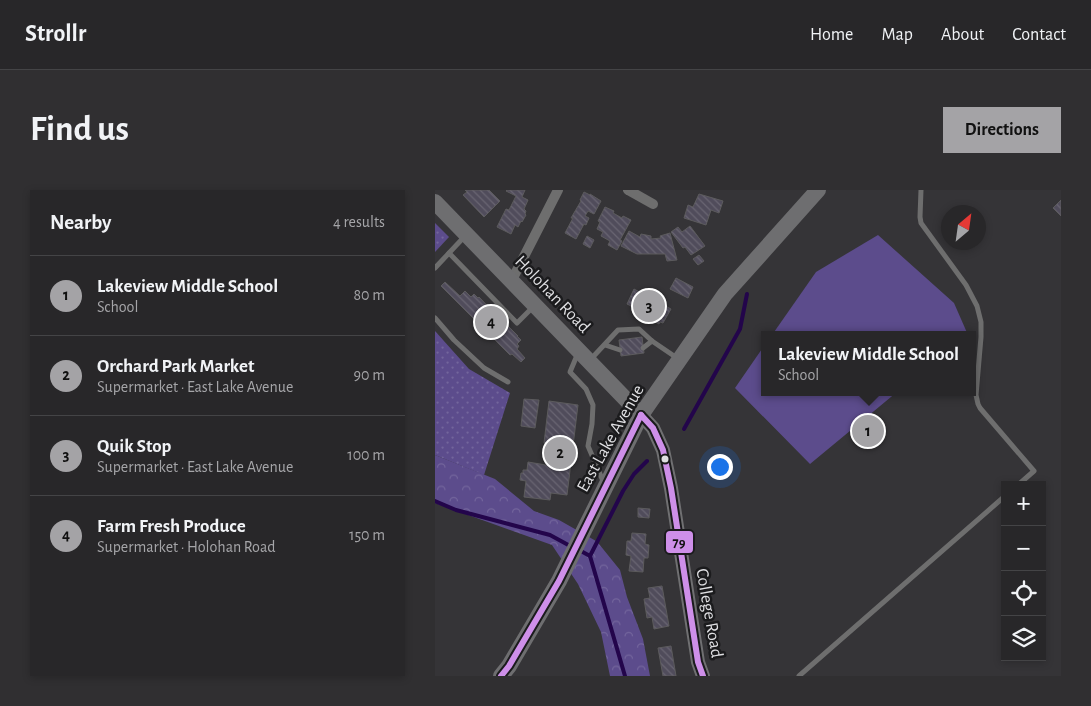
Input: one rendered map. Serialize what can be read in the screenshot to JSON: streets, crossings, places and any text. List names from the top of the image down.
{
  "streets": {
    "main road": ["Holohan Road", "East Lake Avenue"],
    "street": ["College Road"]
  },
  "crossings": [
    ["Holohan Road", "East Lake Avenue"],
    ["Holohan Road", "College Road"],
    ["East Lake Avenue", "College Road"]
  ],
  "lines": ["transit line 79"],
  "north": "top right",
  "page": {
    "header": "Strollr",
    "nav": [
      "Home",
      "Map",
      "About",
      "Contact"
    ],
    "buttons": "Directions",
    "title": "Find us",
    "heading": ["Nearby", "4 results"],
    "list": [
      {
        "mark": "1",
        "name": "Lakeview Middle School",
        "note": "School",
        "value": "80 m"
      },
      {
        "mark": "2",
        "name": "Orchard Park Market",
        "note": "Supermarket · East Lake Avenue",
        "value": "90 m"
      },
      {
        "mark": "3",
        "name": "Quik Stop",
        "note": "Supermarket · East Lake Avenue",
        "value": "100 m"
      },
      {
        "mark": "4",
        "name": "Farm Fresh Produce",
        "note": "Supermarket · Holohan Road",
        "value": "150 m"
      }
    ],
    "pins": [
      "3",
      "4",
      "1",
      "2"
    ],
    "popup": ["Lakeview Middle School", "School"],
    "map_buttons": ["+", "−"]
  }
}
